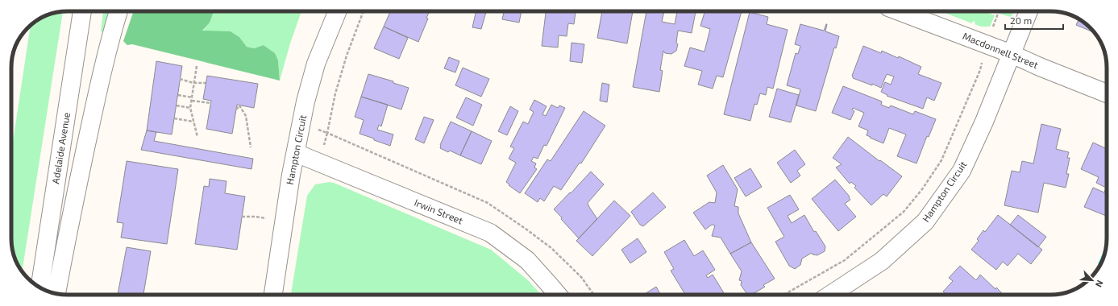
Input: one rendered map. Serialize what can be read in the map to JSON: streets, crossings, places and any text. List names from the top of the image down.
{
  "streets": {
    "main road": [
      "Macdonnell Street",
      "Adelaide Avenue",
      "Hampton Circuit",
      "Irwin Street"
    ]
  },
  "crossings": [
    ["Macdonnell Street", "Hampton Circuit"],
    ["Hampton Circuit", "Irwin Street"]
  ],
  "scale_bar": "20 m",
  "north": "bottom right"
}
